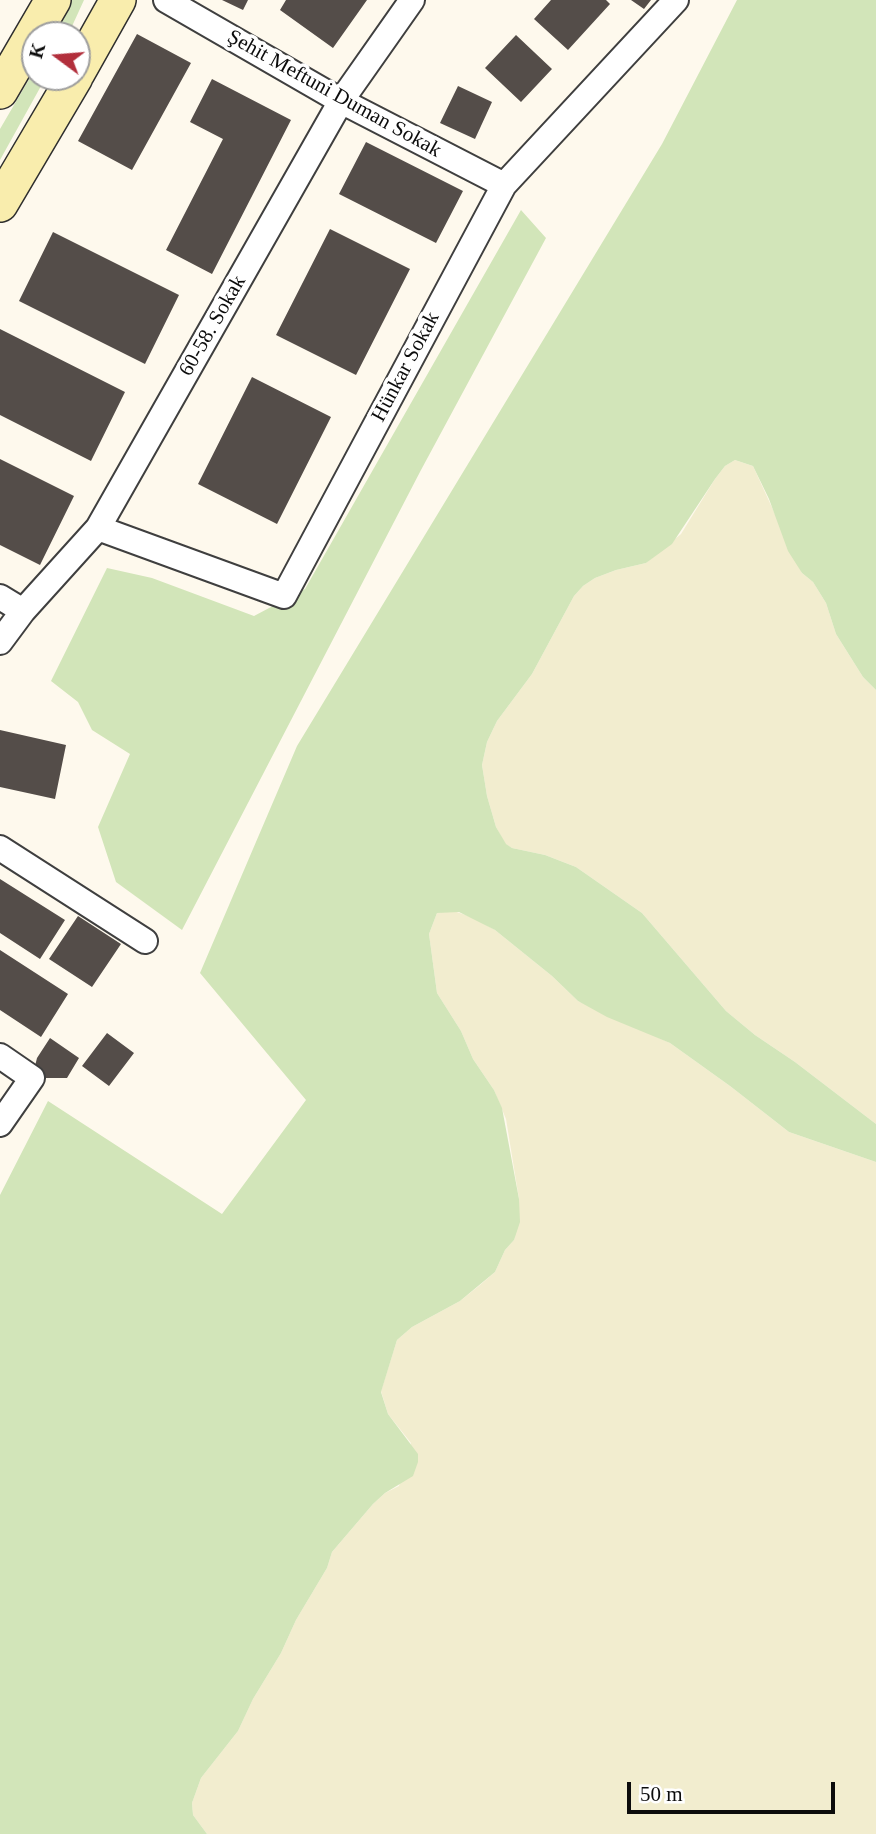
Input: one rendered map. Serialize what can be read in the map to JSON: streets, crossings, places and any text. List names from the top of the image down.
{
  "streets": {
    "street": ["Şehit Meftuni Duman Sokak", "60-58. Sokak", "Hünkar Sokak"]
  },
  "crossings": [
    ["Şehit Meftuni Duman Sokak", "60-58. Sokak"],
    ["Şehit Meftuni Duman Sokak", "Hünkar Sokak"],
    ["60-58. Sokak", "Hünkar Sokak"]
  ],
  "scale_bar": "50 m",
  "north": "left"
}
